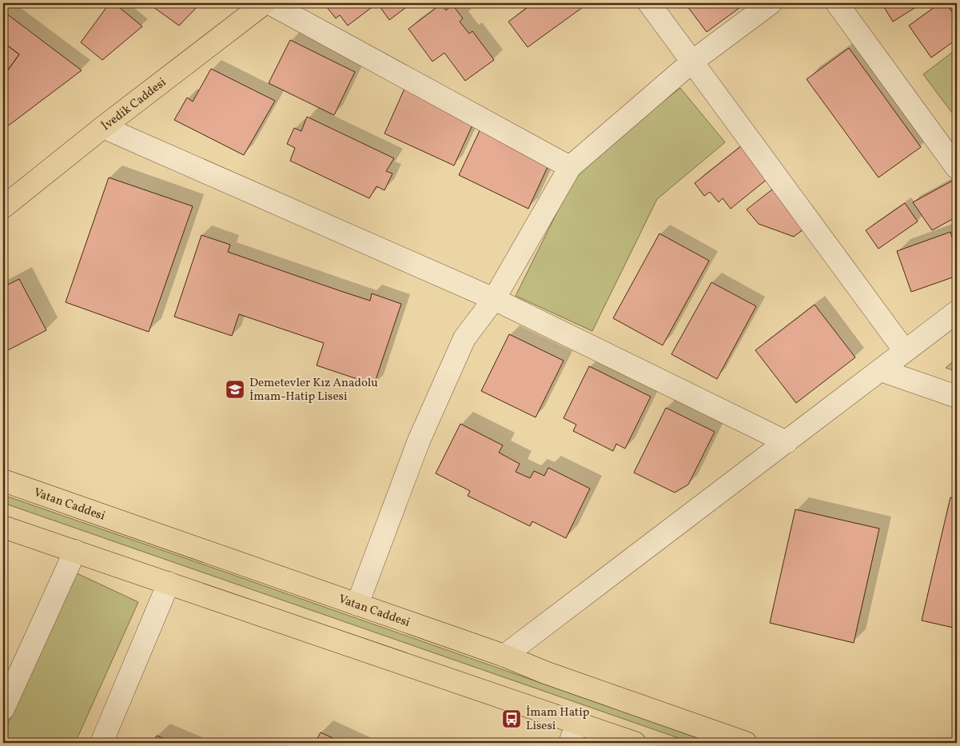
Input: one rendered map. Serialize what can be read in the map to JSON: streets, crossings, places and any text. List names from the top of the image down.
{
  "streets": {
    "main road": ["İvedik Caddesi", "Vatan Caddesi"]
  },
  "places": {
    "school or university": ["Demetevler Kız Anadolu İmam-Hatip Lisesi"],
    "bus stop": ["İmam Hatip Lisesi"]
  }
}
